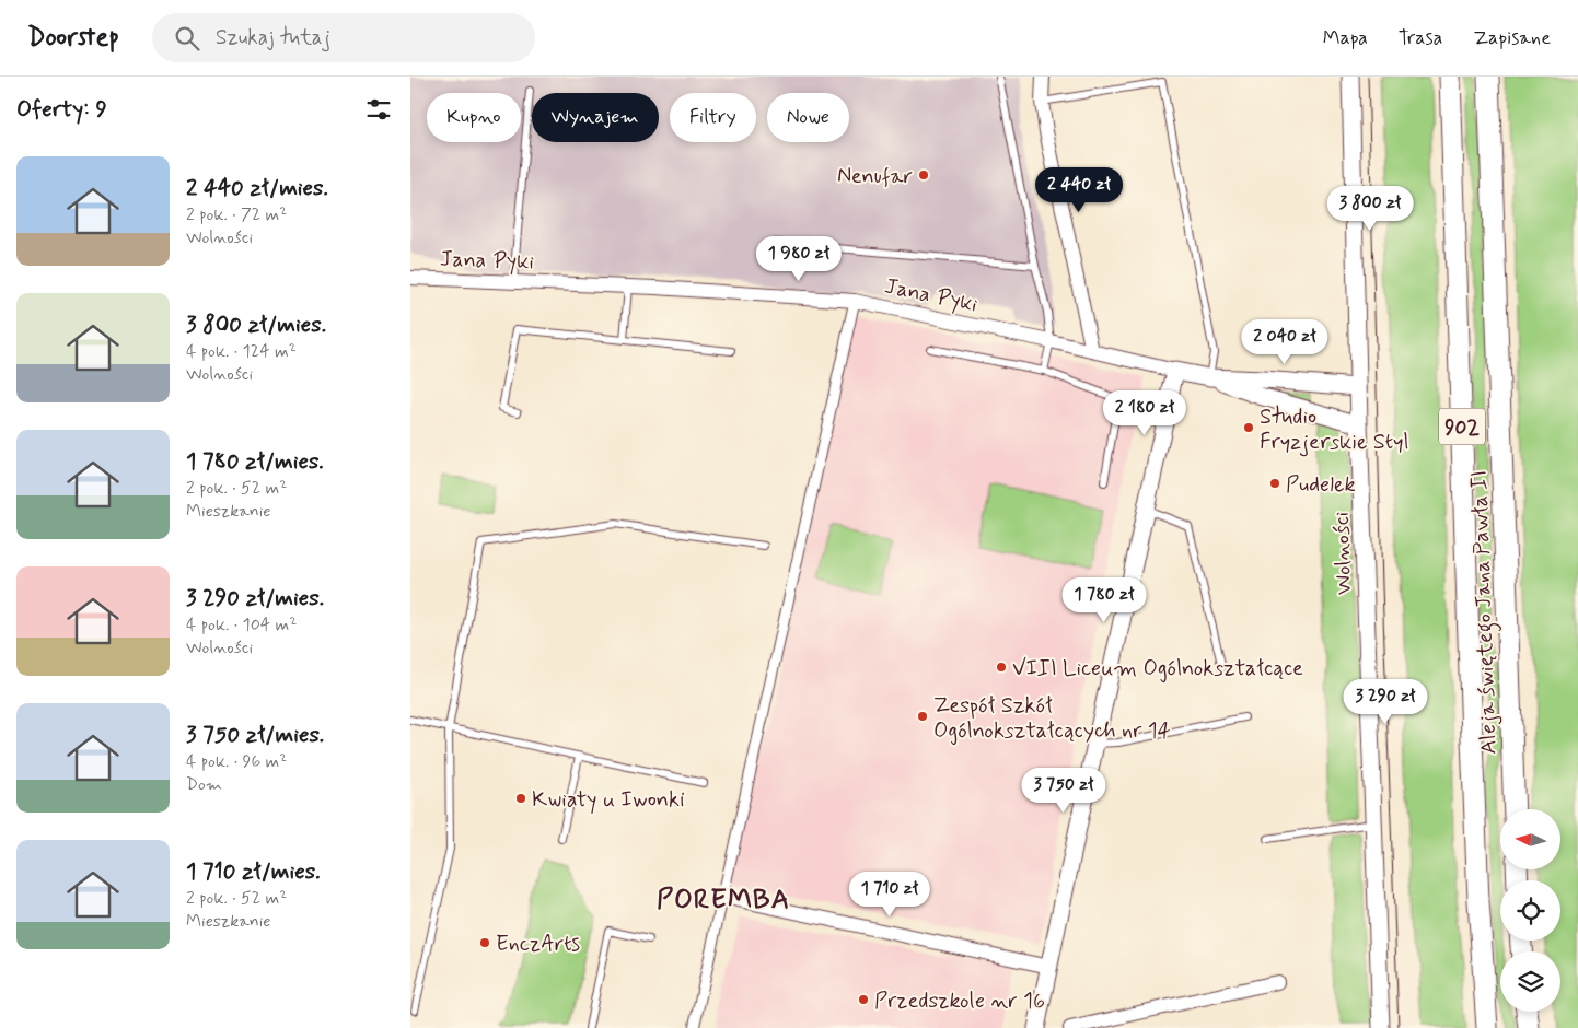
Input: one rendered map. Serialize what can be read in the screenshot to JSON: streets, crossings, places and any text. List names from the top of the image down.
{
  "streets": {
    "main road": ["902", "Aleja świętego Jana Pawła II"],
    "street": ["Jana Pyki", "Wolności"]
  },
  "crossings": [
    ["Jana Pyki", "Wolności"]
  ],
  "districts": ["POREMBA"],
  "places": [
    "Nenufar",
    "Studio Fryzjerskie Styl",
    "Pudelek",
    "VIII Liceum Ogólnokształcące",
    "Zespół Szkół Ogólnokształcących nr 14",
    "Kwiaty u Iwonki",
    "EnczArts",
    "Przedszkole nr 16"
  ],
  "north": "left",
  "page": {
    "header": "Doorstep",
    "search": "Szukaj tutaj",
    "nav": ["Mapa", "Trasa", "Zapisane"],
    "heading": "Oferty: 9",
    "chip": [
      "Kupno",
      "Wynajem",
      "Filtry",
      "Nowe"
    ],
    "list": [
      {
        "name": "2 440 zł/mies.",
        "note": "2 pok. · 72 m² · Wolności"
      },
      {
        "name": "3 800 zł/mies.",
        "note": "4 pok. · 124 m² · Wolności"
      },
      {
        "name": "1 780 zł/mies.",
        "note": "2 pok. · 52 m² · Mieszkanie"
      },
      {
        "name": "3 290 zł/mies.",
        "note": "4 pok. · 104 m² · Wolności"
      },
      {
        "name": "3 750 zł/mies.",
        "note": "4 pok. · 96 m² · Dom"
      },
      {
        "name": "1 710 zł/mies.",
        "note": "2 pok. · 52 m² · Mieszkanie"
      }
    ],
    "price": [
      "2 440 zł",
      "3 800 zł",
      "1 980 zł",
      "2 040 zł",
      "2 180 zł",
      "1 780 zł",
      "3 290 zł",
      "3 750 zł",
      "1 710 zł"
    ]
  }
}
